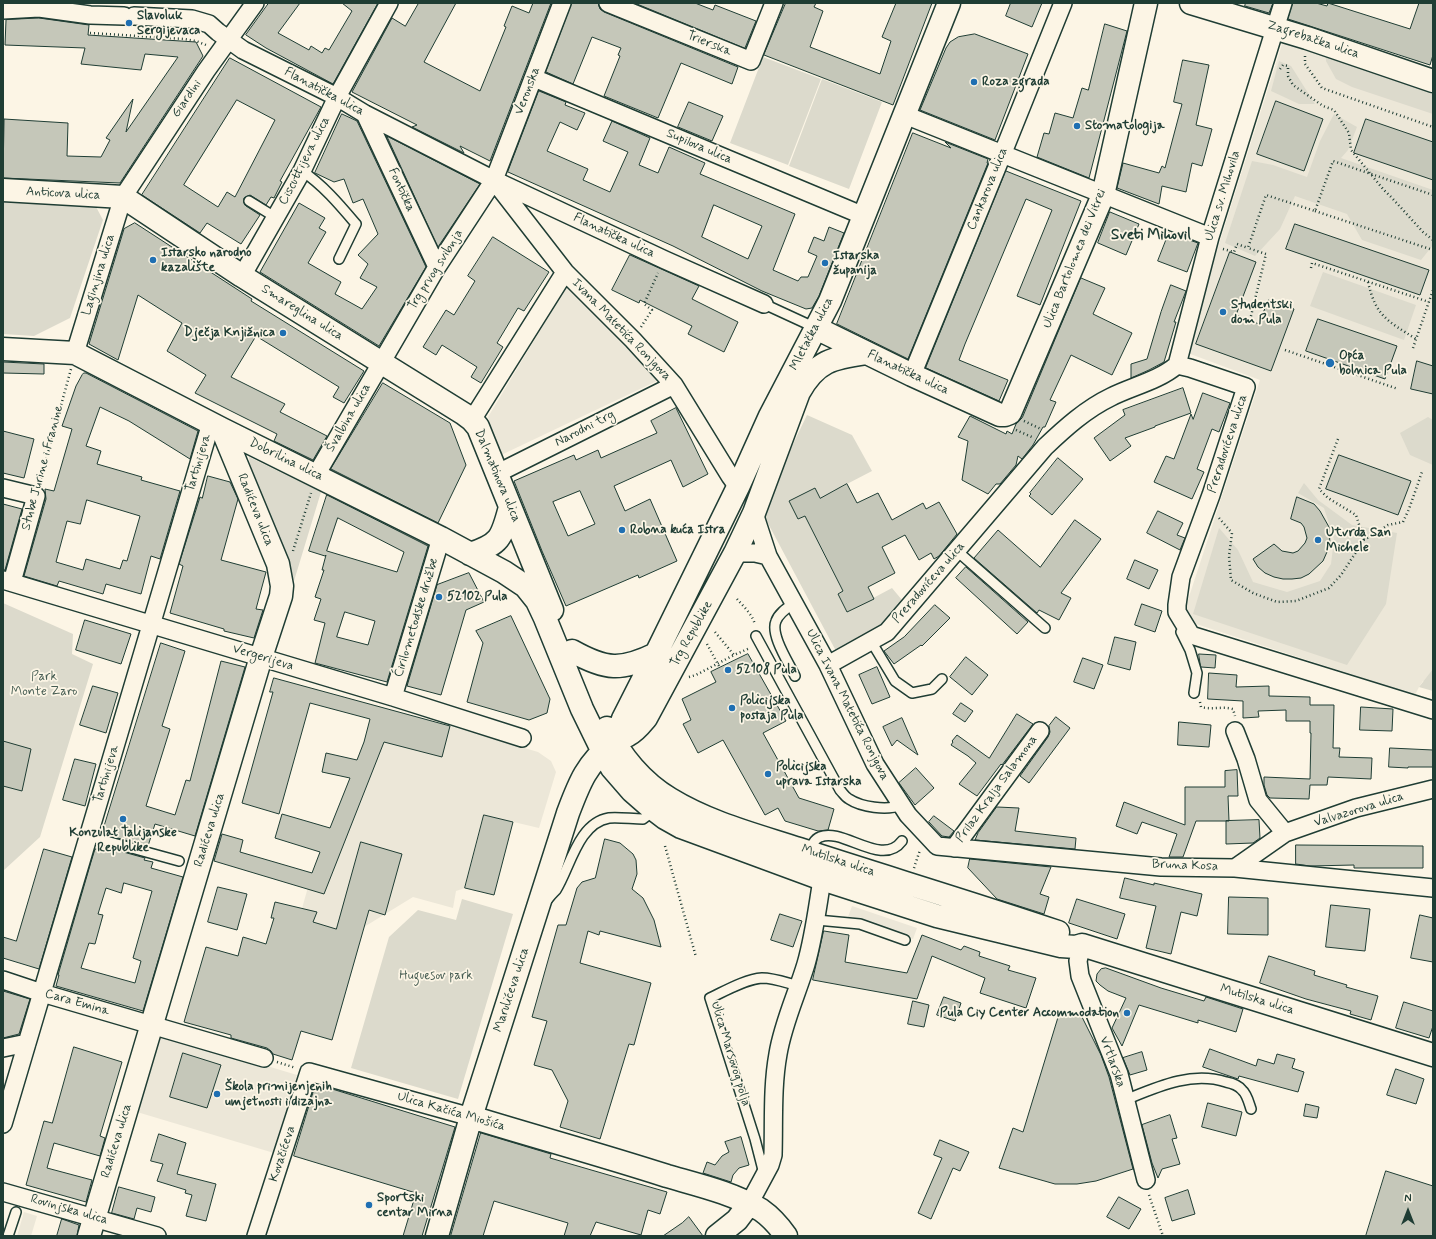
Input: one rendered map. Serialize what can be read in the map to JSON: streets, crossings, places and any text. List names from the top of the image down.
{
  "streets": {
    "main road": [
      "Zagrebačka ulica",
      "Flanatička ulica",
      "Anticova ulica",
      "Ulica Bartolomea dei Vitrei",
      "Smareglina ulica",
      "Mletačka ulica",
      "Dobrilina ulica",
      "Dalmatinova ulica",
      "Radićeva ulica",
      "Trg Republike",
      "Mutilska ulica",
      "Marulićeva ulica",
      "Ulica Kačića Miošića"
    ],
    "street": [
      "Trierska",
      "Veronska",
      "Giardini",
      "Supilova ulica",
      "Ciscuttijeva ulica",
      "Cankarova ulica",
      "Fontička",
      "Ulica sv. Mihovila",
      "Trg prvog svibnja",
      "Laginjina ulica",
      "Ivana Matetića Ronjgova",
      "Švalbina ulica",
      "Narodni trg",
      "Preradovićeva ulica",
      "Tartinijeva",
      "Stube Jurine i Franine",
      "Ćirilometodske družbe",
      "Vergerijeva",
      "Ulica Ivana Matetića Ronjgova",
      "Prilaz Kralja Salamona",
      "Valvazorova ulica",
      "Bruna Kosa",
      "Cara Emina",
      "Vrtlarska",
      "Kovačićeva",
      "Rovinjska ulica"
    ],
    "lane": ["Ulica Marsovog polja"]
  },
  "crossings": [
    ["Zagrebačka ulica", "Ulica sv. Mihovila"],
    ["Veronska", "Flanatička ulica"],
    ["Veronska", "Supilova ulica"],
    ["Veronska", "Trg prvog svibnja"],
    ["Veronska", "Ivana Matetića Ronjgova"],
    ["Flanatička ulica", "Giardini"],
    ["Flanatička ulica", "Ciscuttijeva ulica"],
    ["Flanatička ulica", "Cankarova ulica"],
    ["Flanatička ulica", "Fontička"],
    ["Flanatička ulica", "Ulica Bartolomea dei Vitrei"],
    ["Flanatička ulica", "Trg prvog svibnja"],
    ["Flanatička ulica", "Ivana Matetića Ronjgova"],
    ["Flanatička ulica", "Mletačka ulica"],
    ["Giardini", "Anticova ulica"],
    ["Giardini", "Laginjina ulica"],
    ["Giardini", "Smareglina ulica"],
    ["Supilova ulica", "Mletačka ulica"],
    ["Ciscuttijeva ulica", "Smareglina ulica"],
    ["Fontička", "Trg prvog svibnja"],
    ["Anticova ulica", "Laginjina ulica"],
    ["Anticova ulica", "Smareglina ulica"],
    ["Ulica sv. Mihovila", "Preradovićeva ulica"],
    ["Trg prvog svibnja", "Smareglina ulica"],
    ["Trg prvog svibnja", "Ivana Matetića Ronjgova"],
    ["Trg prvog svibnja", "Švalbina ulica"],
    ["Trg prvog svibnja", "Dalmatinova ulica"],
    ["Laginjina ulica", "Smareglina ulica"],
    ["Laginjina ulica", "Dobrilina ulica"],
    ["Laginjina ulica", "Stube Jurine i Franine"],
    ["Smareglina ulica", "Švalbina ulica"],
    ["Smareglina ulica", "Dalmatinova ulica"],
    ["Ivana Matetića Ronjgova", "Mletačka ulica"],
    ["Ivana Matetića Ronjgova", "Narodni trg"],
    ["Mletačka ulica", "Trg Republike"],
    ["Švalbina ulica", "Dobrilina ulica"],
    ["Švalbina ulica", "Dalmatinova ulica"],
    ["Narodni trg", "Dalmatinova ulica"],
    ["Preradovićeva ulica", "Ulica Ivana Matetića Ronjgova"],
    ["Dobrilina ulica", "Tartinijeva"],
    ["Dobrilina ulica", "Stube Jurine i Franine"],
    ["Dobrilina ulica", "Dalmatinova ulica"],
    ["Dobrilina ulica", "Radićeva ulica"],
    ["Dobrilina ulica", "Ćirilometodske družbe"],
    ["Tartinijeva", "Radićeva ulica"],
    ["Tartinijeva", "Vergerijeva"],
    ["Tartinijeva", "Cara Emina"],
    ["Stube Jurine i Franine", "Vergerijeva"],
    ["Radićeva ulica", "Vergerijeva"],
    ["Radićeva ulica", "Cara Emina"],
    ["Radićeva ulica", "Rovinjska ulica"],
    ["Ćirilometodske družbe", "Vergerijeva"],
    ["Trg Republike", "Mutilska ulica"],
    ["Trg Republike", "Marulićeva ulica"],
    ["Ulica Ivana Matetića Ronjgova", "Bruna Kosa"],
    ["Prilaz Kralja Salamona", "Bruna Kosa"],
    ["Valvazorova ulica", "Bruna Kosa"],
    ["Mutilska ulica", "Marulićeva ulica"],
    ["Mutilska ulica", "Vrtlarska"],
    ["Marulićeva ulica", "Ulica Kačića Miošića"],
    ["Ulica Kačića Miošića", "Kovačićeva"]
  ],
  "districts": ["Sveti Mihovil"],
  "parks": ["Park Monte Zaro", "Huguesov park"],
  "places": [
    "Slavoluk Sergijevaca",
    "Roza zgrada",
    "Stomatologija",
    "Istarsko narodno kazalište",
    "Istarska županija",
    "Studentski dom Pula",
    "Dječja Knjižnica",
    "Opća bolnica Pula",
    "Robna kuća Istra",
    "Utvrda San Michele",
    "52102 Pula",
    "52108 Pula",
    "Policijska postaja Pula",
    "Policijska uprava Istarska",
    "Konzulat Talijanske Republike",
    "Pula Ciy Center Accommodation",
    "Škola primijenjenih umjetnosti i dizajna",
    "Sportski centar Mirna"
  ],
  "north": "top"
}
